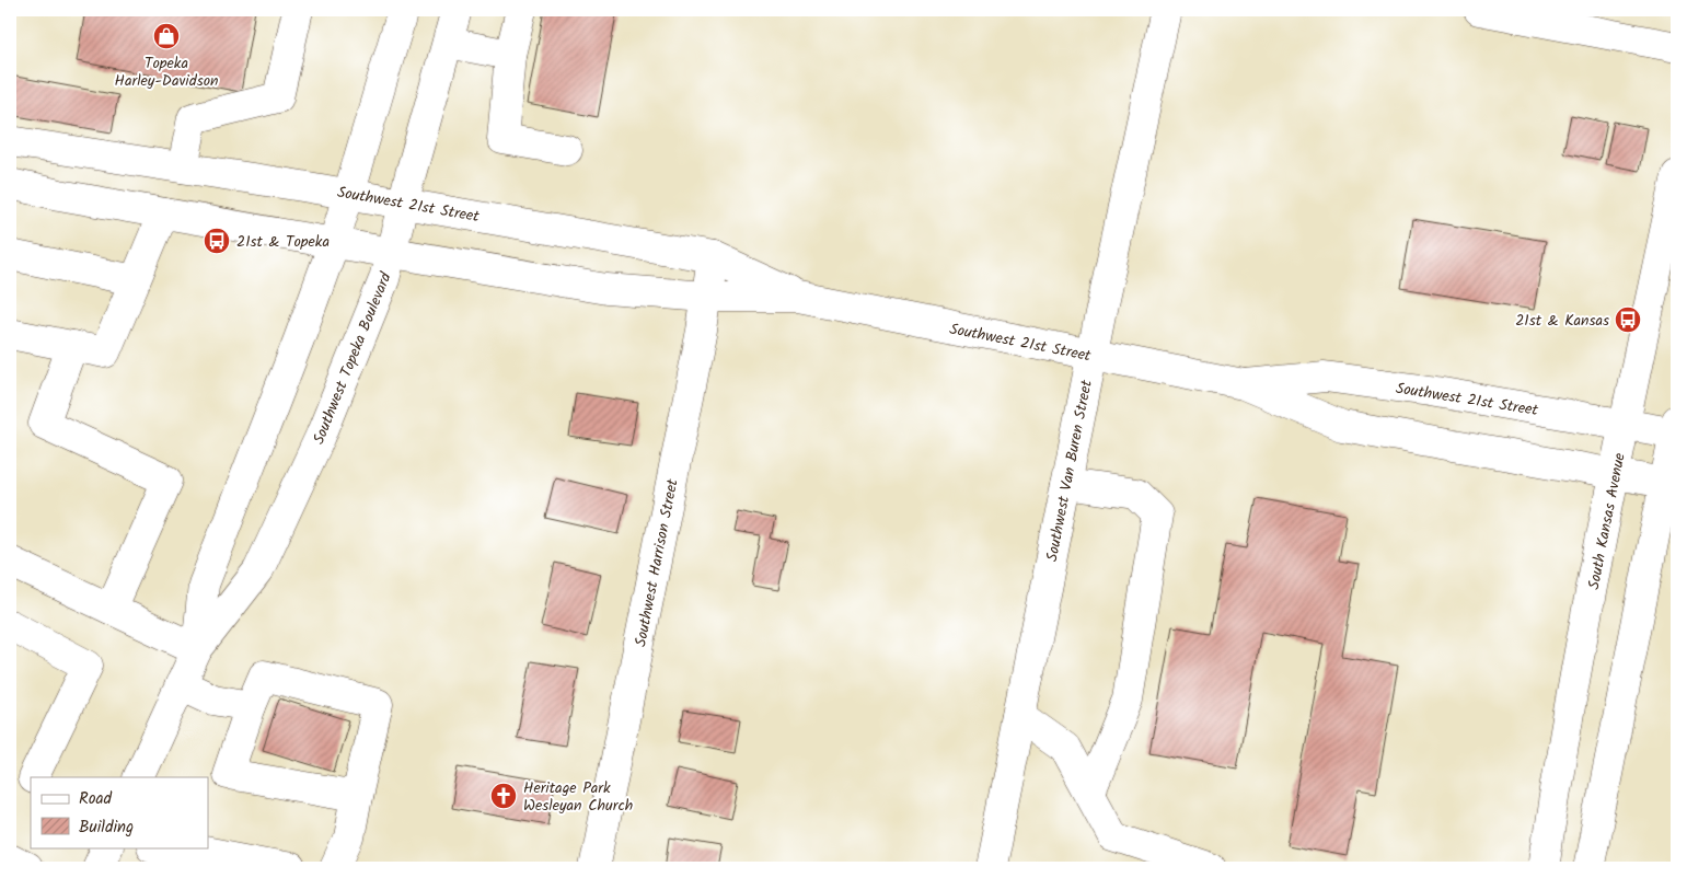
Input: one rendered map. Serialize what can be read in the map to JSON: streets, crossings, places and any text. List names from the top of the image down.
{
  "streets": {
    "main road": [
      "Southwest 21st Street",
      "Southwest Topeka Boulevard",
      "Southwest Van Buren Street",
      "South Kansas Avenue",
      "Southwest Harrison Street"
    ]
  },
  "crossings": [
    ["Southwest 21st Street", "Southwest Topeka Boulevard"],
    ["Southwest 21st Street", "Southwest Van Buren Street"],
    ["Southwest 21st Street", "South Kansas Avenue"],
    ["Southwest 21st Street", "Southwest Harrison Street"]
  ],
  "places": {
    "shop": ["Topeka Harley-Davidson"],
    "bus stop": ["21st & Topeka", "21st & Kansas"],
    "church": ["Heritage Park Wesleyan Church"]
  },
  "legend": ["Road", "Building"]
}
